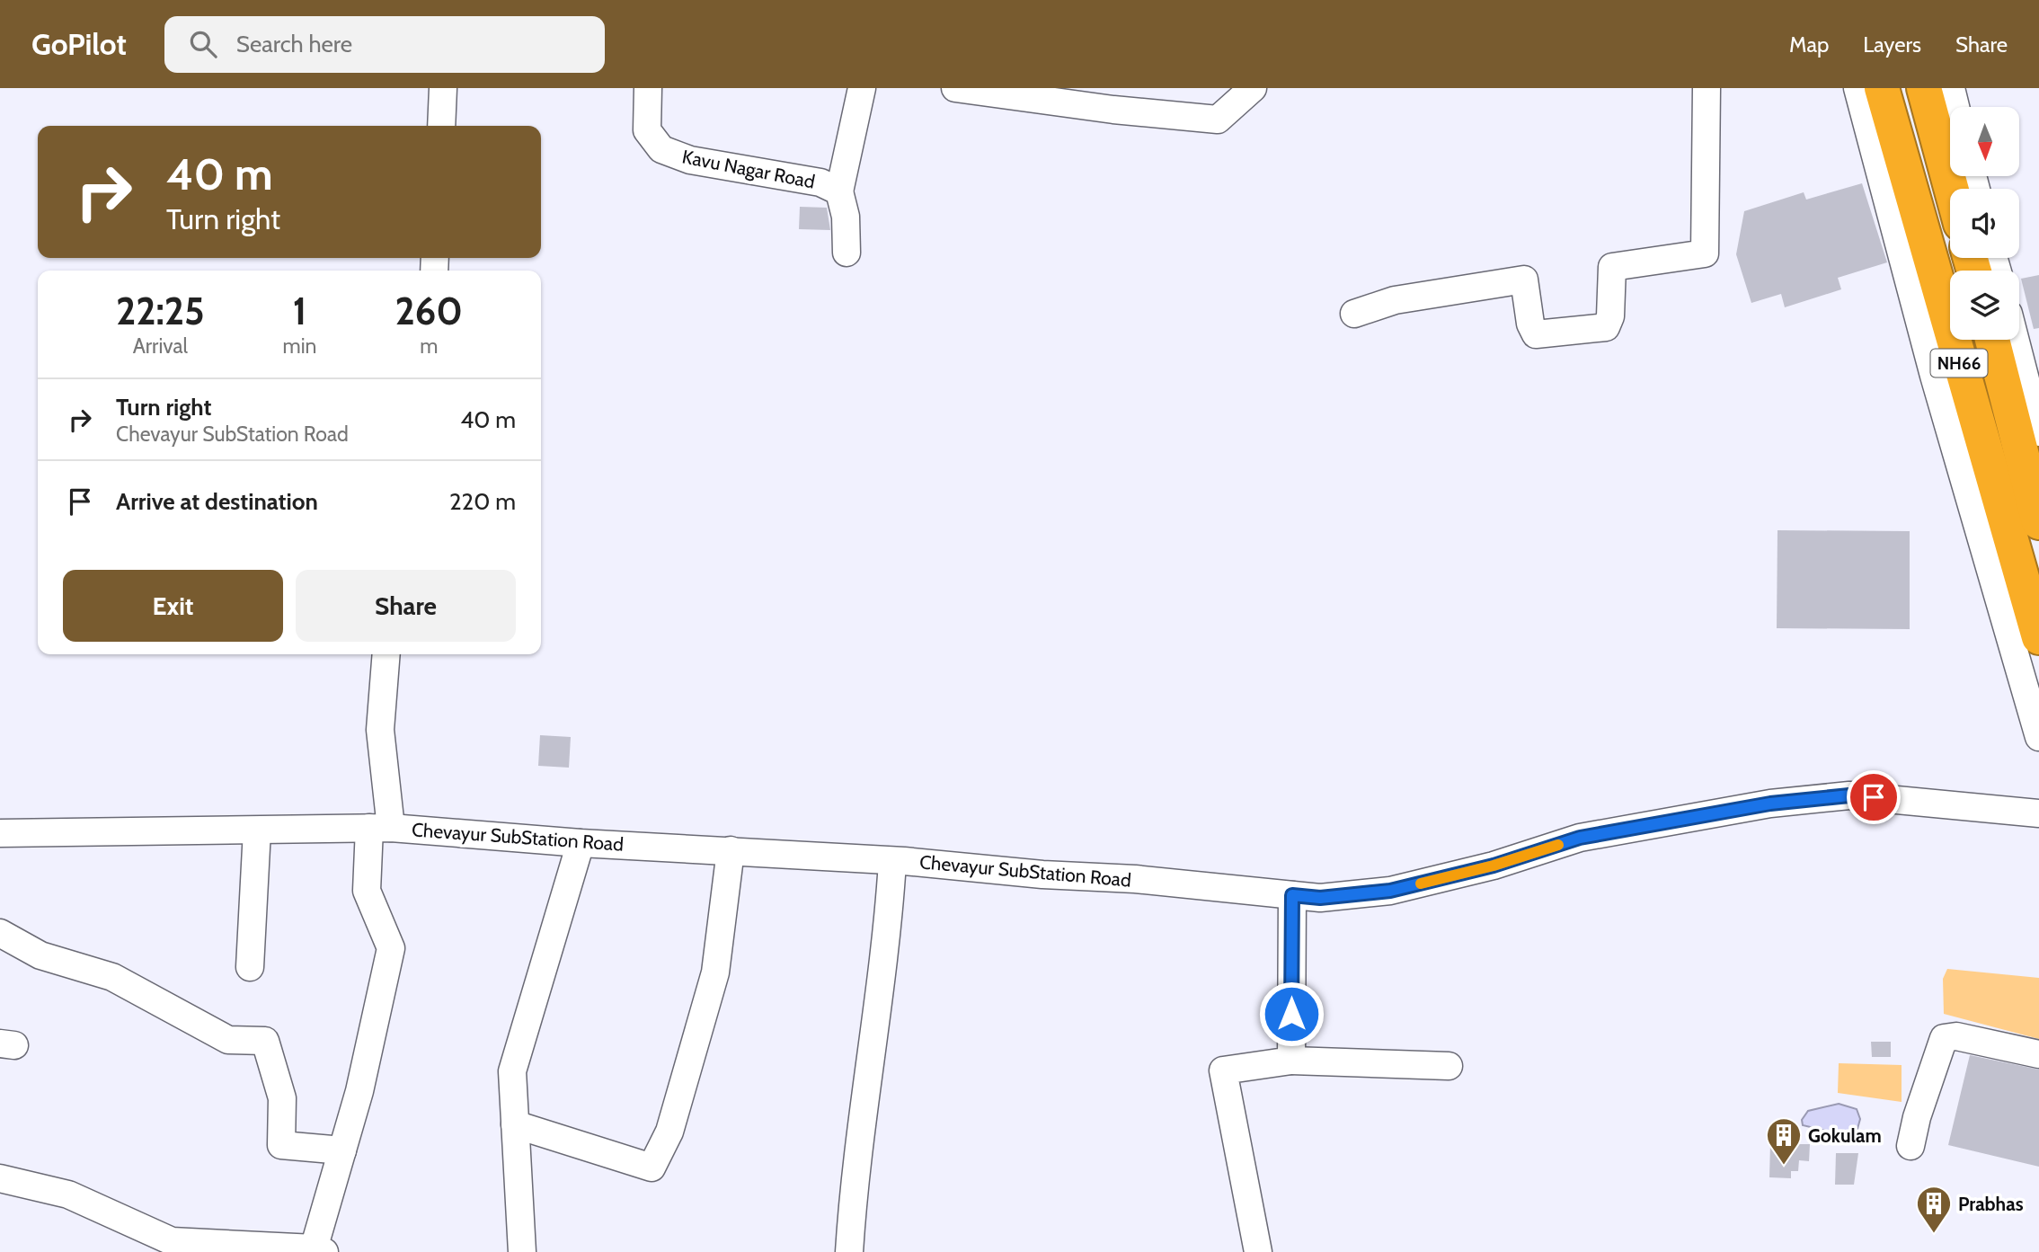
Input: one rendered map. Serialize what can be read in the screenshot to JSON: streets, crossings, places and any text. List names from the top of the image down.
{
  "streets": {
    "highway": ["NH66"],
    "street": ["Kavu Nagar Road", "Chevayur SubStation Road"]
  },
  "places": {
    "building": ["Gokulam", "Prabhas"]
  },
  "north": "bottom",
  "page": {
    "header": "GoPilot",
    "search": "Search here",
    "nav": ["Map", "Layers", "Share"],
    "turn": ["40 m", "Turn right"],
    "eta": [
      "22:25",
      "Arrival",
      "1",
      "min",
      "260",
      "m"
    ],
    "list": [
      {
        "name": "Turn right",
        "note": "Chevayur SubStation Road",
        "value": "40 m"
      },
      {
        "name": "Arrive at destination",
        "value": "220 m"
      }
    ],
    "buttons": ["Exit", "Share"]
  }
}
